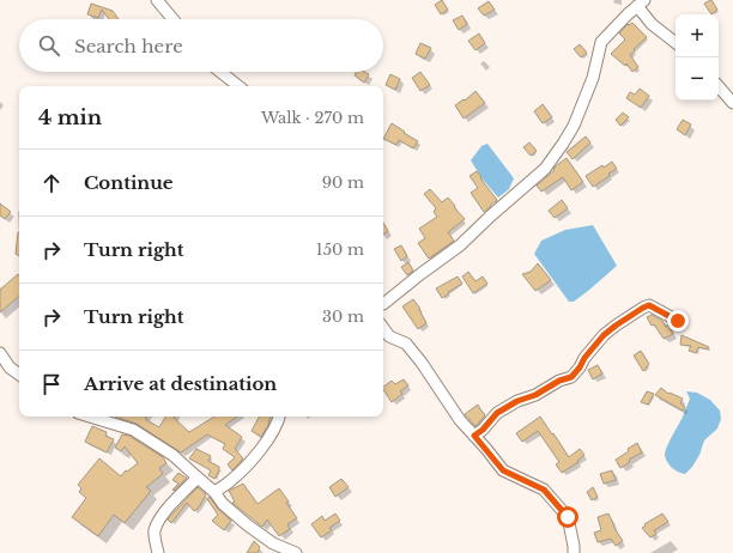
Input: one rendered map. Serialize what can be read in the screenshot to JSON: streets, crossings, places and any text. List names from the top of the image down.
{
  "page": {
    "map_buttons": ["+", "−"],
    "search": "Search here",
    "heading": ["4 min", "Walk · 270 m"],
    "list": [
      ["Continue", "90 m"],
      ["Turn right", "150 m"],
      ["Turn right", "30 m"],
      "Arrive at destination"
    ]
  }
}
